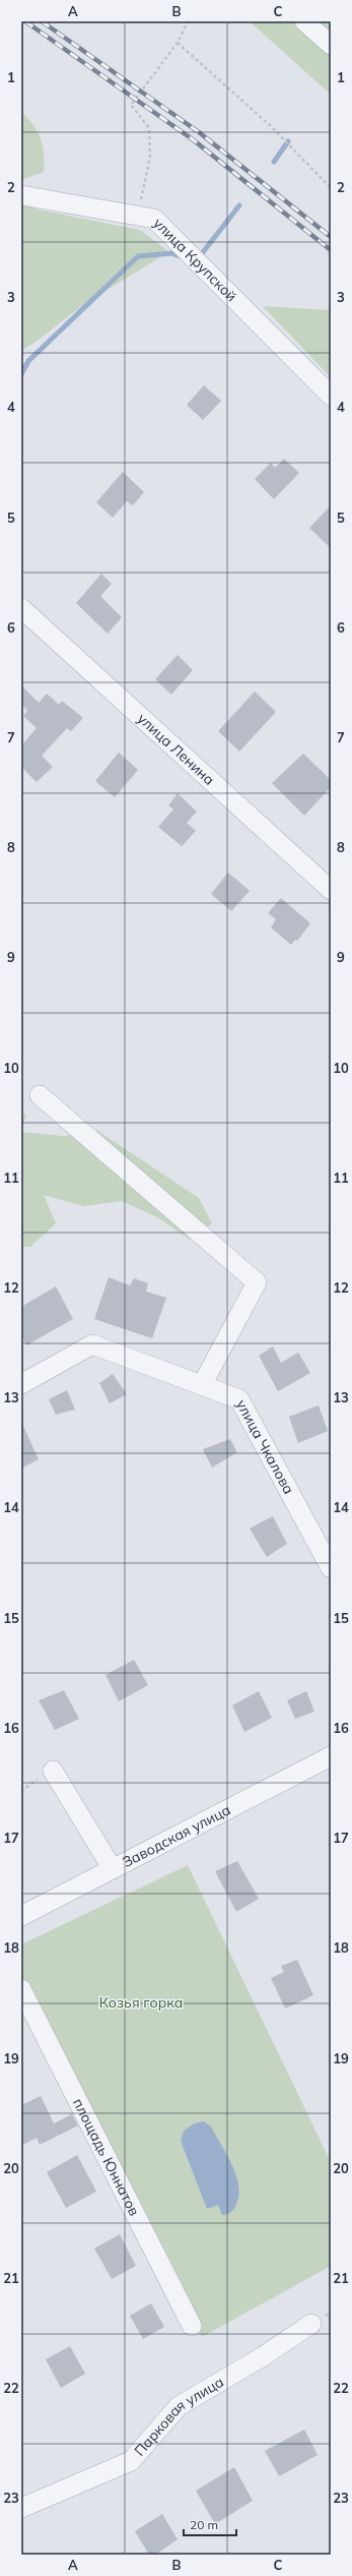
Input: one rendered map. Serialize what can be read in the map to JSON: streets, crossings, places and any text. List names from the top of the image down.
{
  "streets": {
    "street": [
      "улица Крупской",
      "улица Ленина",
      "улица Чкалова",
      "Заводская улица",
      "площадь Юннатов",
      "Парковая улица"
    ]
  },
  "parks": ["Козья горка"],
  "scale_bar": "20 m",
  "grid": {
    "columns": ["A", "B", "C"],
    "rows": [
      "1",
      "2",
      "3",
      "4",
      "5",
      "6",
      "7",
      "8",
      "9",
      "10",
      "11",
      "12",
      "13",
      "14",
      "15",
      "16",
      "17",
      "18",
      "19",
      "20",
      "21",
      "22",
      "23"
    ]
  }
}
